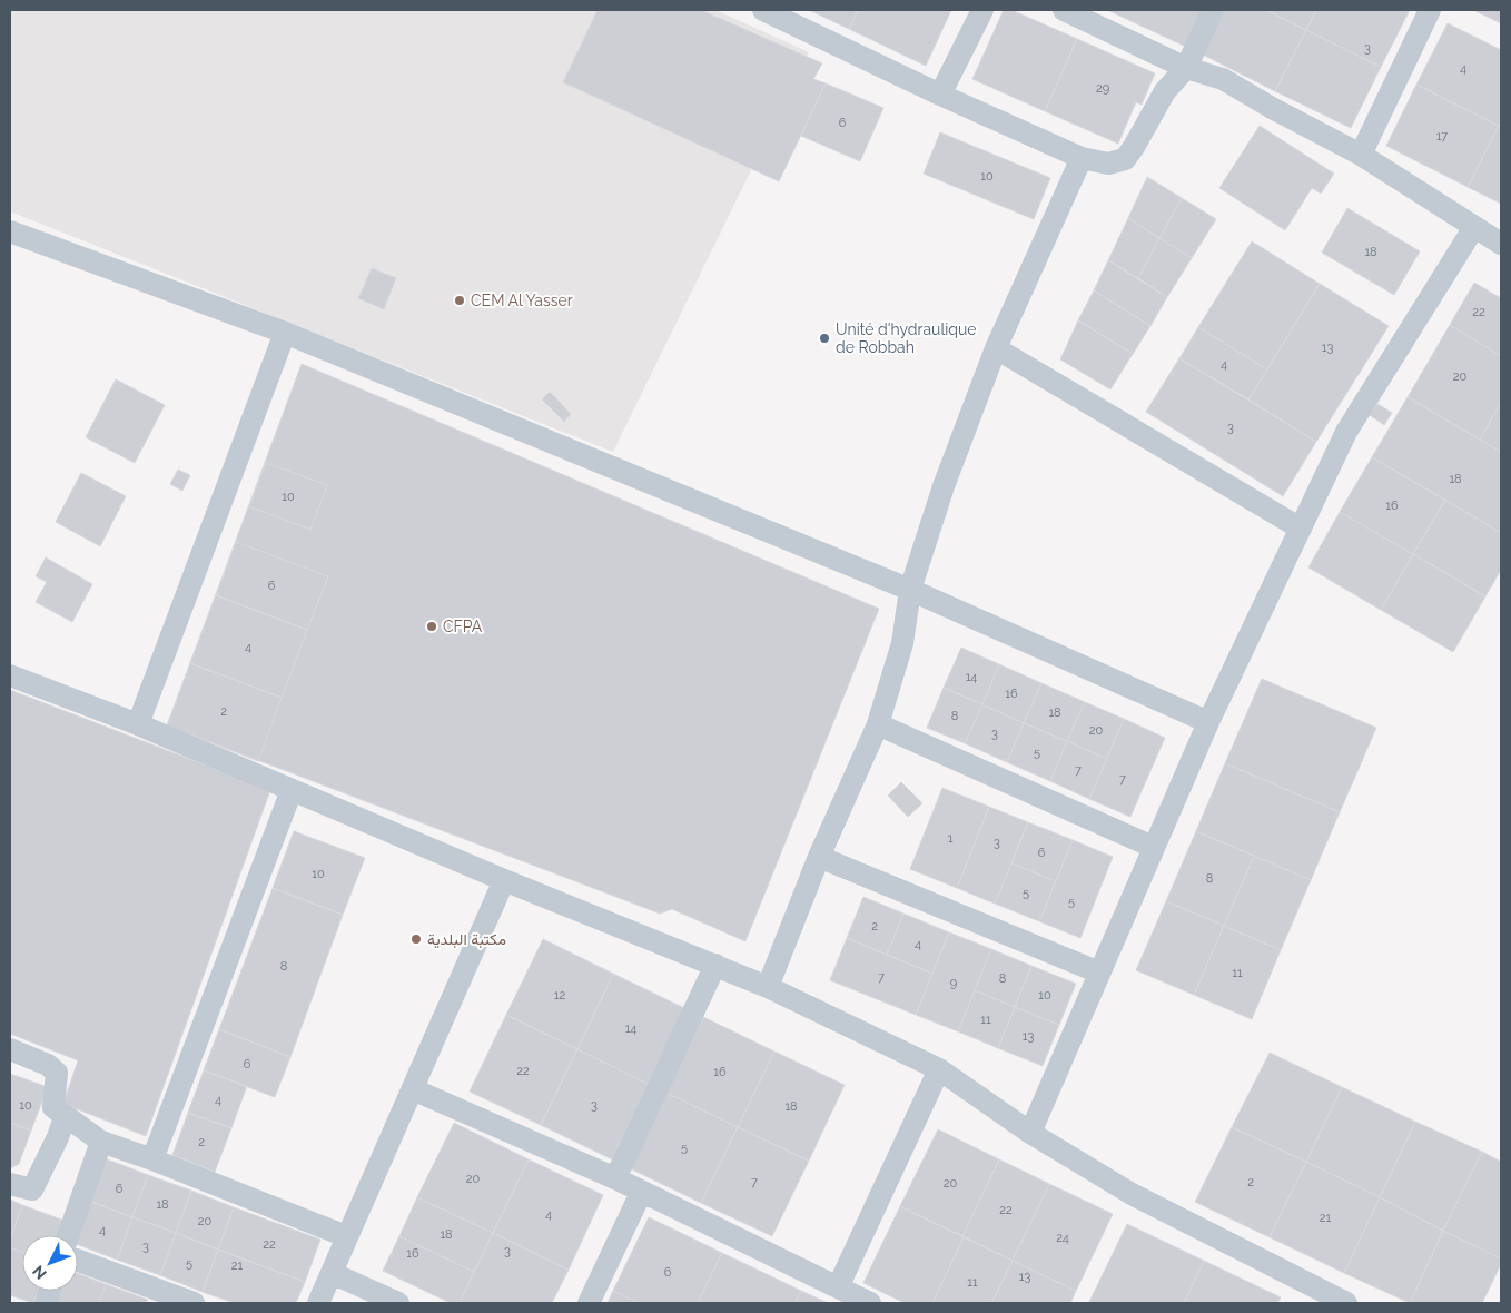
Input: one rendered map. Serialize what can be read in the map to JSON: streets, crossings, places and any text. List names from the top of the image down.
{
  "places": [
    "CEM Al Yasser",
    "Unité d'hydraulique de Robbah",
    "CFPA",
    "مكتبة البلدية"
  ],
  "house_numbers": [
    "3",
    "4",
    "29",
    "6",
    "17",
    "10",
    "18",
    "22",
    "13",
    "4",
    "20",
    "3",
    "18",
    "10",
    "16",
    "6",
    "4",
    "14",
    "16",
    "2",
    "18",
    "8",
    "20",
    "3",
    "5",
    "7",
    "7",
    "1",
    "3",
    "6",
    "10",
    "8",
    "5",
    "5",
    "2",
    "4",
    "8",
    "11",
    "7",
    "8",
    "9",
    "12",
    "10",
    "11",
    "14",
    "13",
    "6",
    "22",
    "16",
    "4",
    "10",
    "3",
    "18",
    "2",
    "5",
    "20",
    "7",
    "2",
    "20",
    "6",
    "18",
    "22",
    "4",
    "21",
    "20",
    "4",
    "18",
    "24",
    "22",
    "3",
    "3",
    "16",
    "5",
    "21",
    "6",
    "13",
    "11"
  ],
  "north": "bottom left"
}
